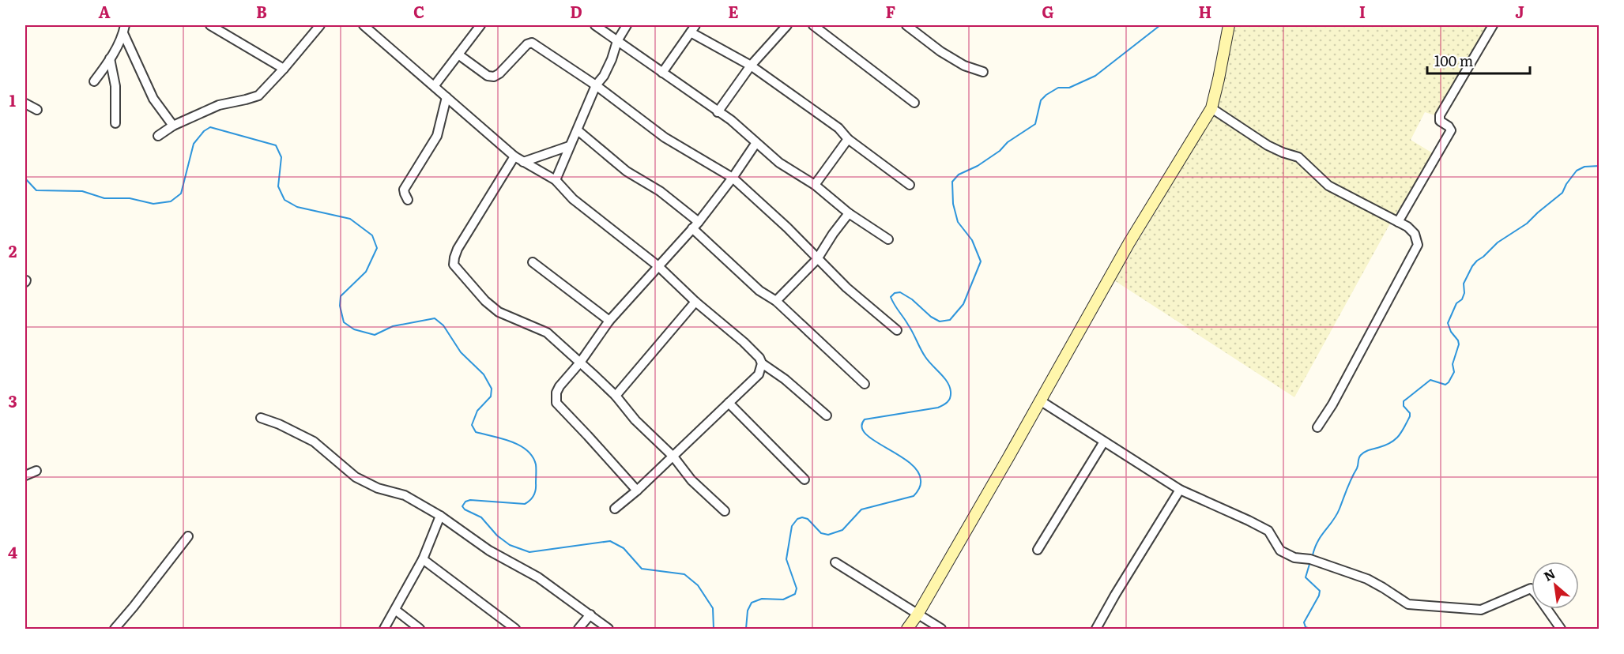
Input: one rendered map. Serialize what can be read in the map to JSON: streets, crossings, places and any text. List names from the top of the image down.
{
  "scale_bar": "100 m",
  "north": "top left",
  "grid": {
    "columns": [
      "A",
      "B",
      "C",
      "D",
      "E",
      "F",
      "G",
      "H",
      "I",
      "J"
    ],
    "rows": [
      "1",
      "2",
      "3",
      "4"
    ]
  }
}
